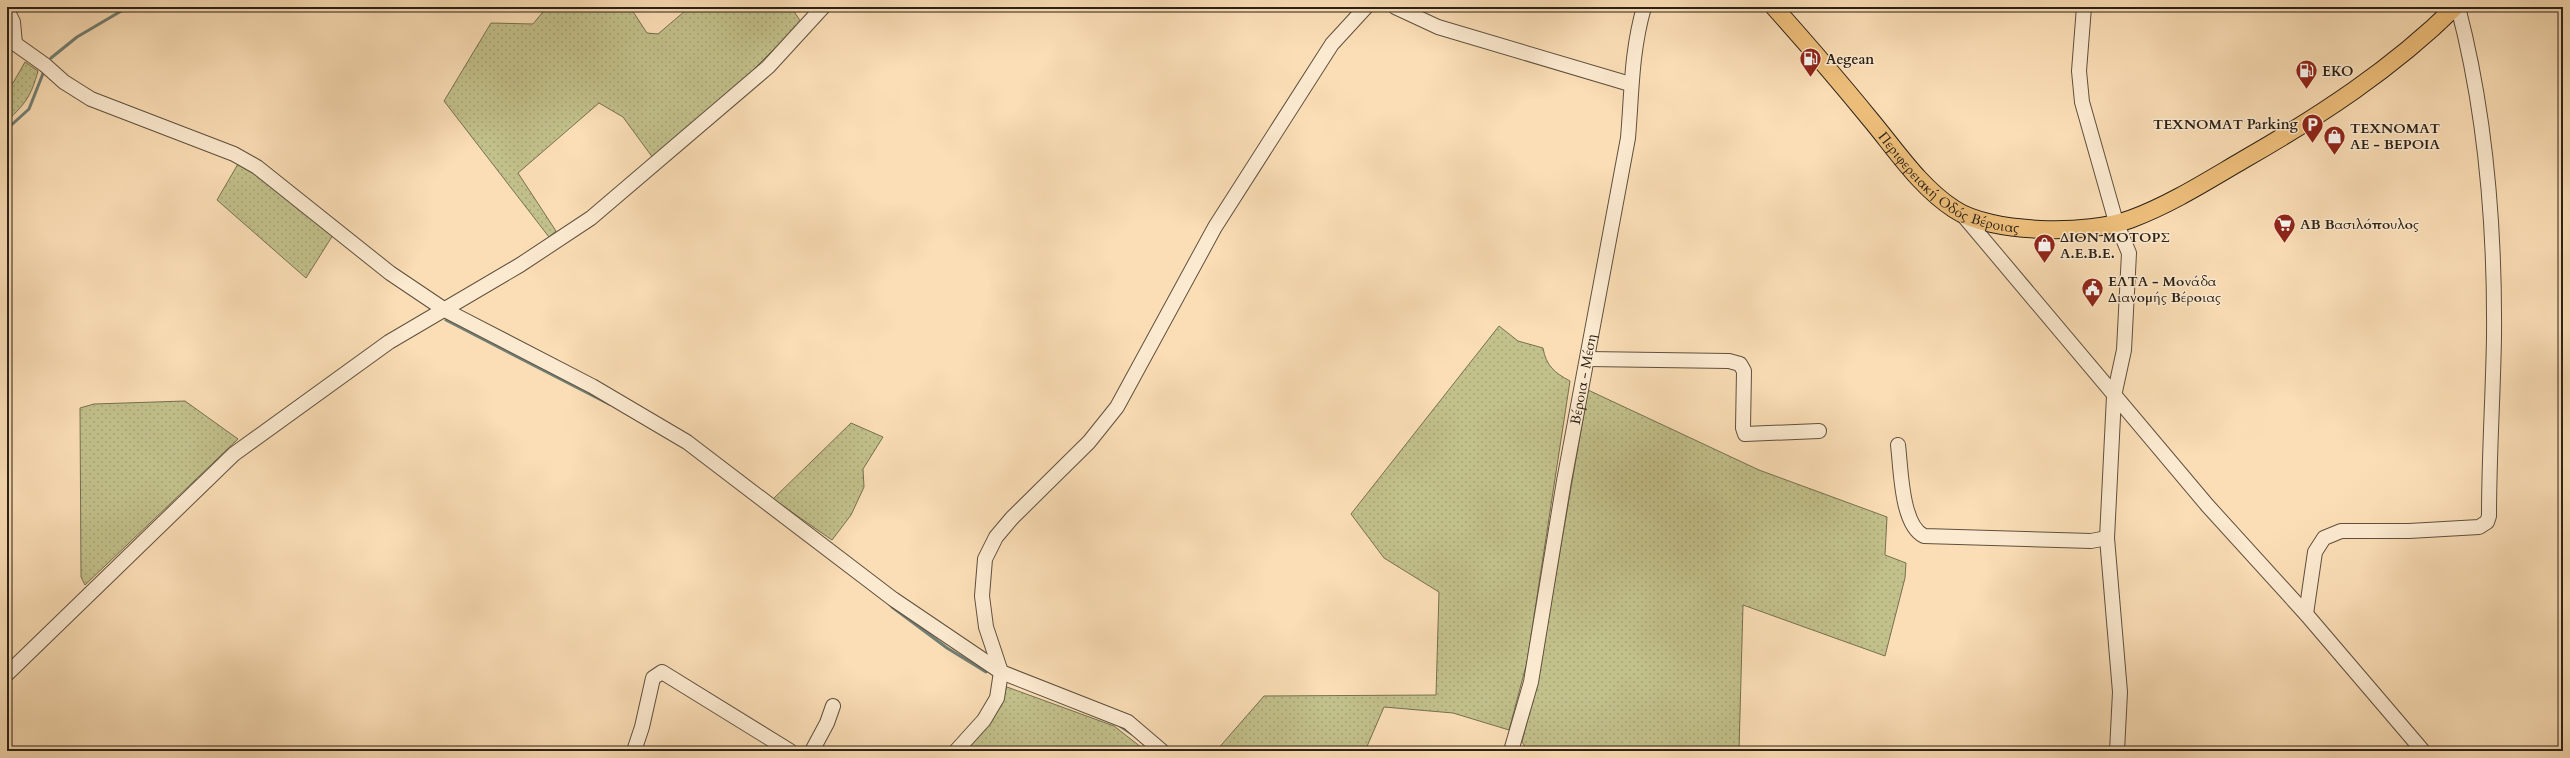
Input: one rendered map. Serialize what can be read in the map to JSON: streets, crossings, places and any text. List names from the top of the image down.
{
  "streets": {
    "main road": ["Περιφερειακή Οδός Βέροιας"],
    "street": ["Βέροια - Μέση"]
  },
  "places": {
    "fuel station": ["Aegean", "EKO"],
    "parking": ["ΤΕΧΝΟΜΑΤ Parking"],
    "shop": ["ΤΕΧΝΟΜΑΤ ΑΕ - ΒΕΡΟΙΑ", "ΔΙΟΝ ΜΟΤΟΡΣ Α.Ε.Β.Ε."],
    "supermarket": ["ΑΒ Βασιλόπουλος"],
    "public building": ["ΕΛΤΑ - Μονάδα Διανομής Βέροιας"]
  }
}
